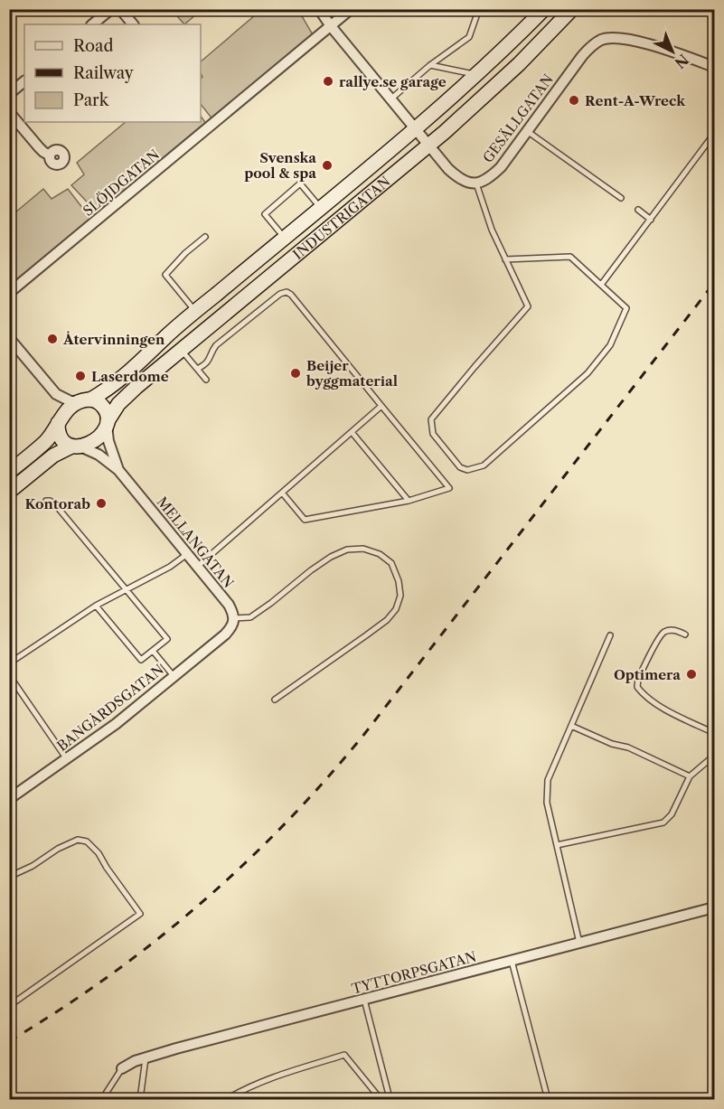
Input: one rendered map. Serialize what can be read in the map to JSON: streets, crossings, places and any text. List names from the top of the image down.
{
  "streets": {
    "main road": ["INDUSTRIGATAN"],
    "street": [
      "GESÄLLGATAN",
      "SLÖJDGATAN",
      "MELLANGATAN",
      "BANGÅRDSGATAN",
      "TYTTORPSGATAN"
    ]
  },
  "crossings": [
    ["INDUSTRIGATAN", "MELLANGATAN"],
    ["MELLANGATAN", "BANGÅRDSGATAN"]
  ],
  "places": [
    "rallye.se garage",
    "Rent-A-Wreck",
    "Svenska pool & spa",
    "Återvinningen",
    "Beijer byggmaterial",
    "Laserdome",
    "Kontorab",
    "Optimera"
  ],
  "legend": ["Road", "Railway", "Park"],
  "north": "bottom right"
}
